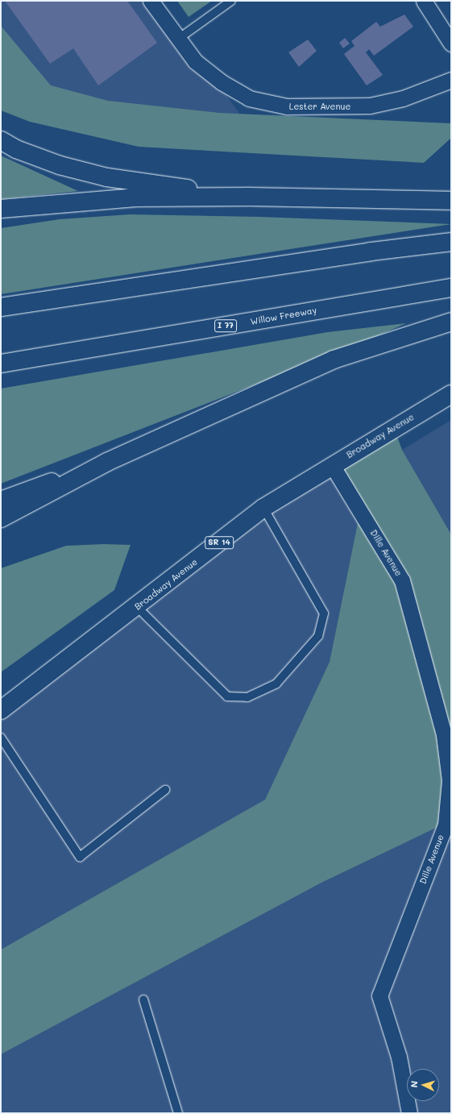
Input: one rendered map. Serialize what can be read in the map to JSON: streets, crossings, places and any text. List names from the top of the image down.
{
  "streets": {
    "main road": [
      "Willow Freeway",
      "I 77",
      "Broadway Avenue",
      "SR 14"
    ],
    "street": ["Lester Avenue", "Dille Avenue"]
  },
  "crossings": [
    ["Broadway Avenue", "Dille Avenue"]
  ],
  "north": "left"
}
